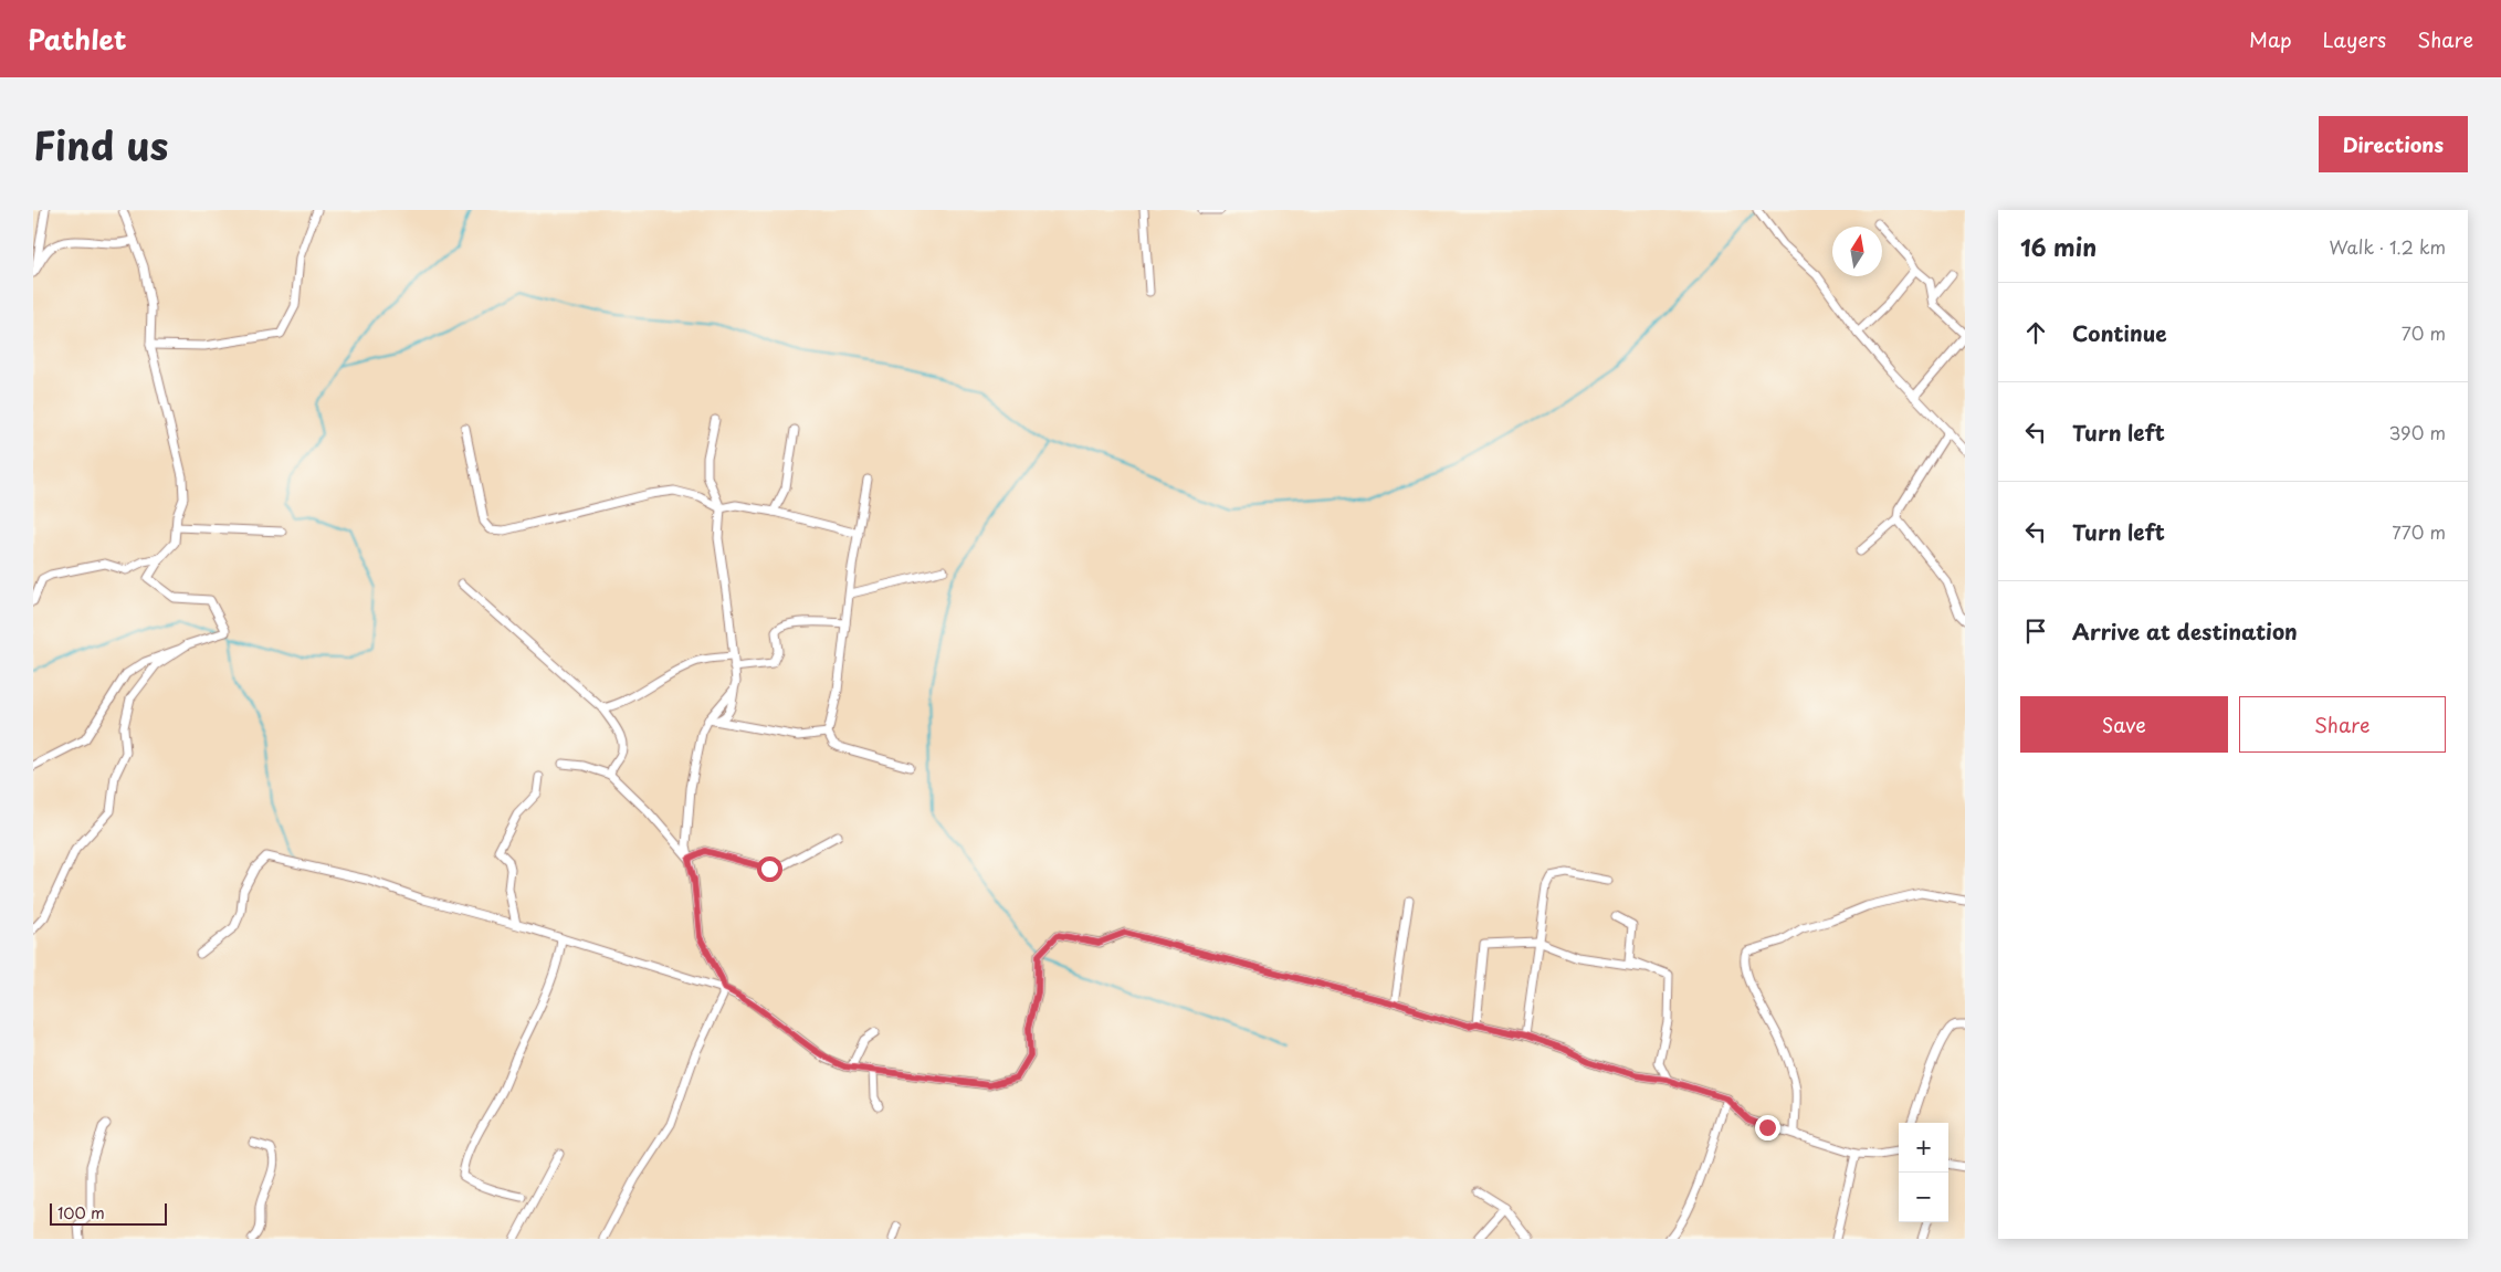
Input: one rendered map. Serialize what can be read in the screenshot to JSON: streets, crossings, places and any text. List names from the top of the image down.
{
  "scale_bar": "100 m",
  "north": "top",
  "page": {
    "header": "Pathlet",
    "nav": ["Map", "Layers", "Share"],
    "title": "Find us",
    "buttons": [
      "Directions",
      ["Save", "Share"]
    ],
    "heading": ["16 min", "Walk · 1.2 km"],
    "list": [
      ["Continue", "70 m"],
      ["Turn left", "390 m"],
      ["Turn left", "770 m"],
      "Arrive at destination"
    ],
    "map_buttons": ["+", "−"],
    "scale": "100 m"
  }
}
